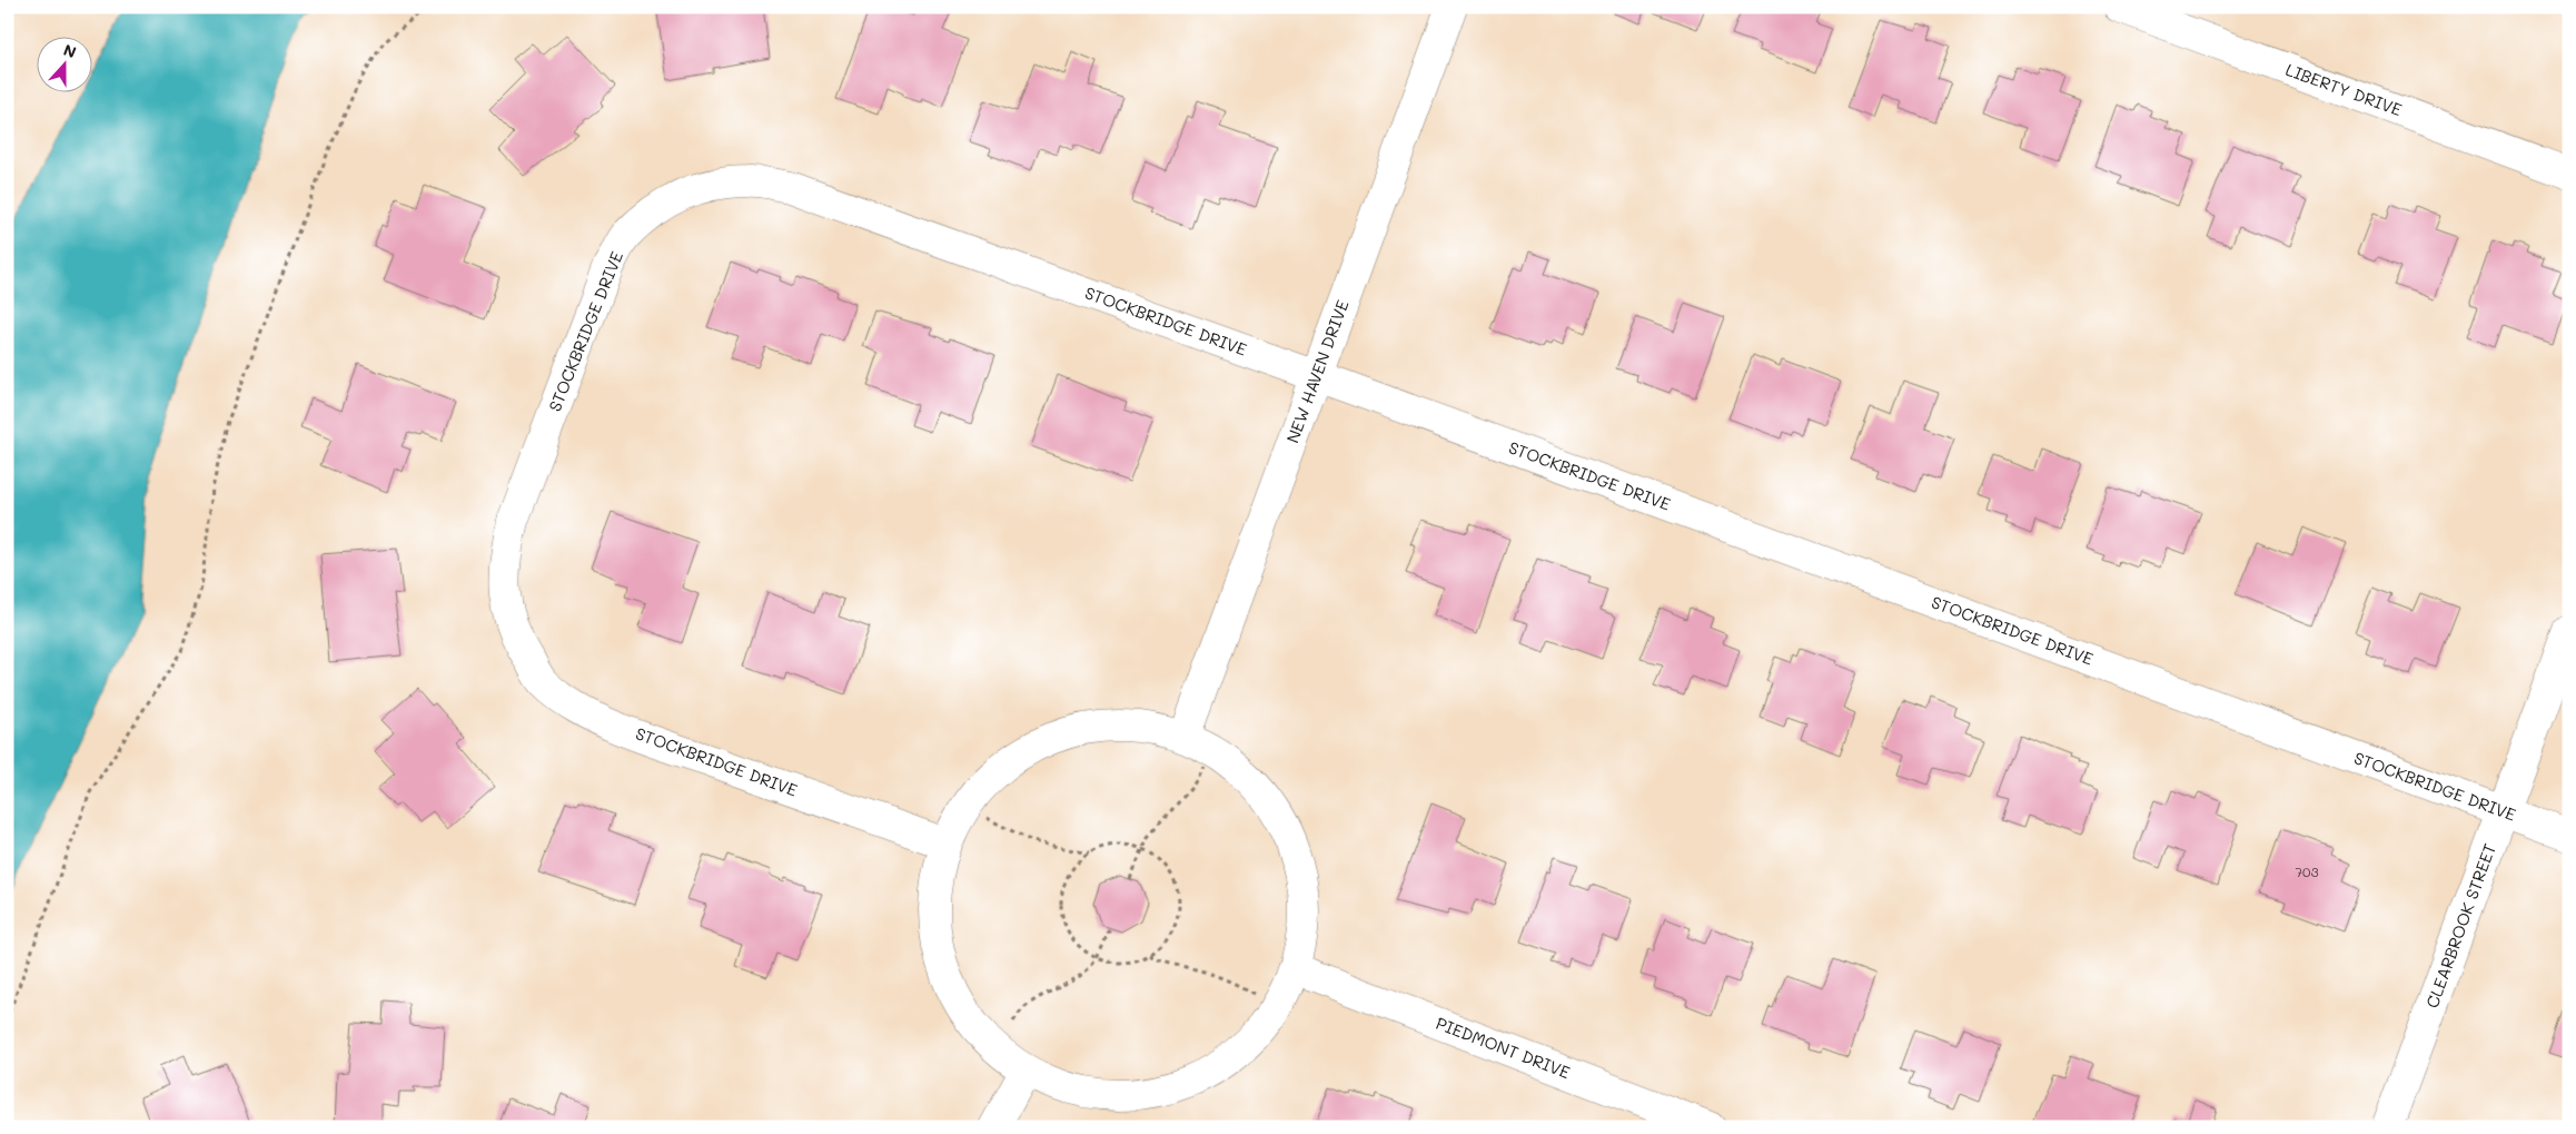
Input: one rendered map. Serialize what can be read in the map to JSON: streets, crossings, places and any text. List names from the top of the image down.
{
  "streets": {
    "street": [
      "LIBERTY DRIVE",
      "STOCKBRIDGE DRIVE",
      "NEW HAVEN DRIVE",
      "CLEARBROOK STREET",
      "PIEDMONT DRIVE"
    ]
  },
  "crossings": [
    ["STOCKBRIDGE DRIVE", "NEW HAVEN DRIVE"],
    ["STOCKBRIDGE DRIVE", "CLEARBROOK STREET"]
  ],
  "house_numbers": ["703"],
  "north": "top"
}
